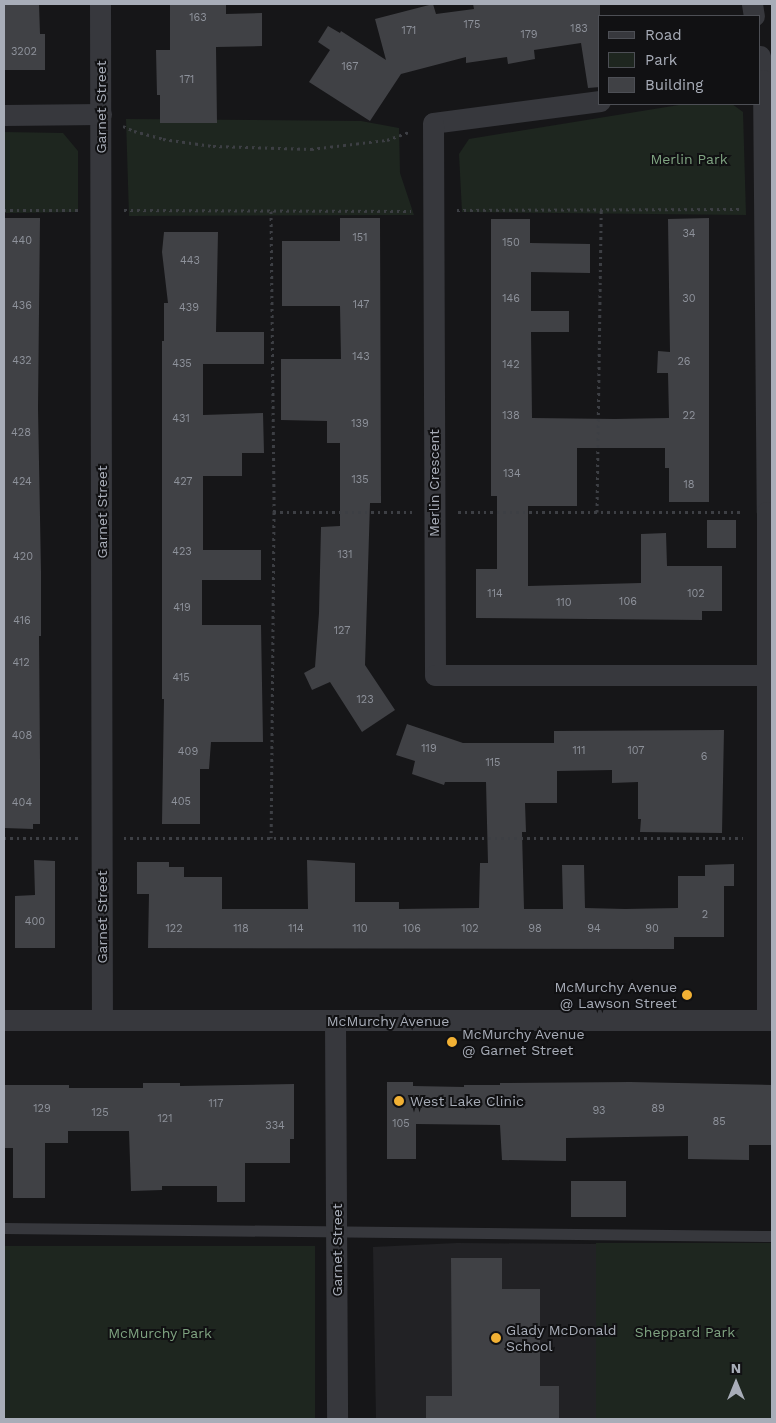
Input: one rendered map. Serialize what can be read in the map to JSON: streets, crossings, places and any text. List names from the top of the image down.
{
  "streets": {
    "street": ["Garnet Street", "Merlin Crescent", "McMurchy Avenue"]
  },
  "crossings": [
    ["Garnet Street", "McMurchy Avenue"]
  ],
  "parks": ["Merlin Park", "Sheppard Park", "McMurchy Park"],
  "places": [
    "McMurchy Avenue @ Lawson Street",
    "McMurchy Avenue @ Garnet Street",
    "West Lake Clinic",
    "Glady McDonald School"
  ],
  "house_numbers": [
    "163",
    "175",
    "183",
    "171",
    "179",
    "3202",
    "167",
    "171",
    "34",
    "151",
    "440",
    "150",
    "443",
    "146",
    "30",
    "147",
    "436",
    "439",
    "143",
    "432",
    "26",
    "435",
    "142",
    "138",
    "22",
    "431",
    "139",
    "428",
    "134",
    "135",
    "424",
    "427",
    "18",
    "423",
    "131",
    "420",
    "114",
    "102",
    "106",
    "110",
    "419",
    "416",
    "127",
    "412",
    "415",
    "123",
    "408",
    "119",
    "111",
    "107",
    "409",
    "6",
    "115",
    "405",
    "404",
    "2",
    "400",
    "122",
    "118",
    "114",
    "110",
    "106",
    "102",
    "98",
    "94",
    "90",
    "117",
    "129",
    "89",
    "93",
    "125",
    "121",
    "85",
    "105",
    "334"
  ],
  "legend": ["Road", "Park", "Building"],
  "north": "top"
}
